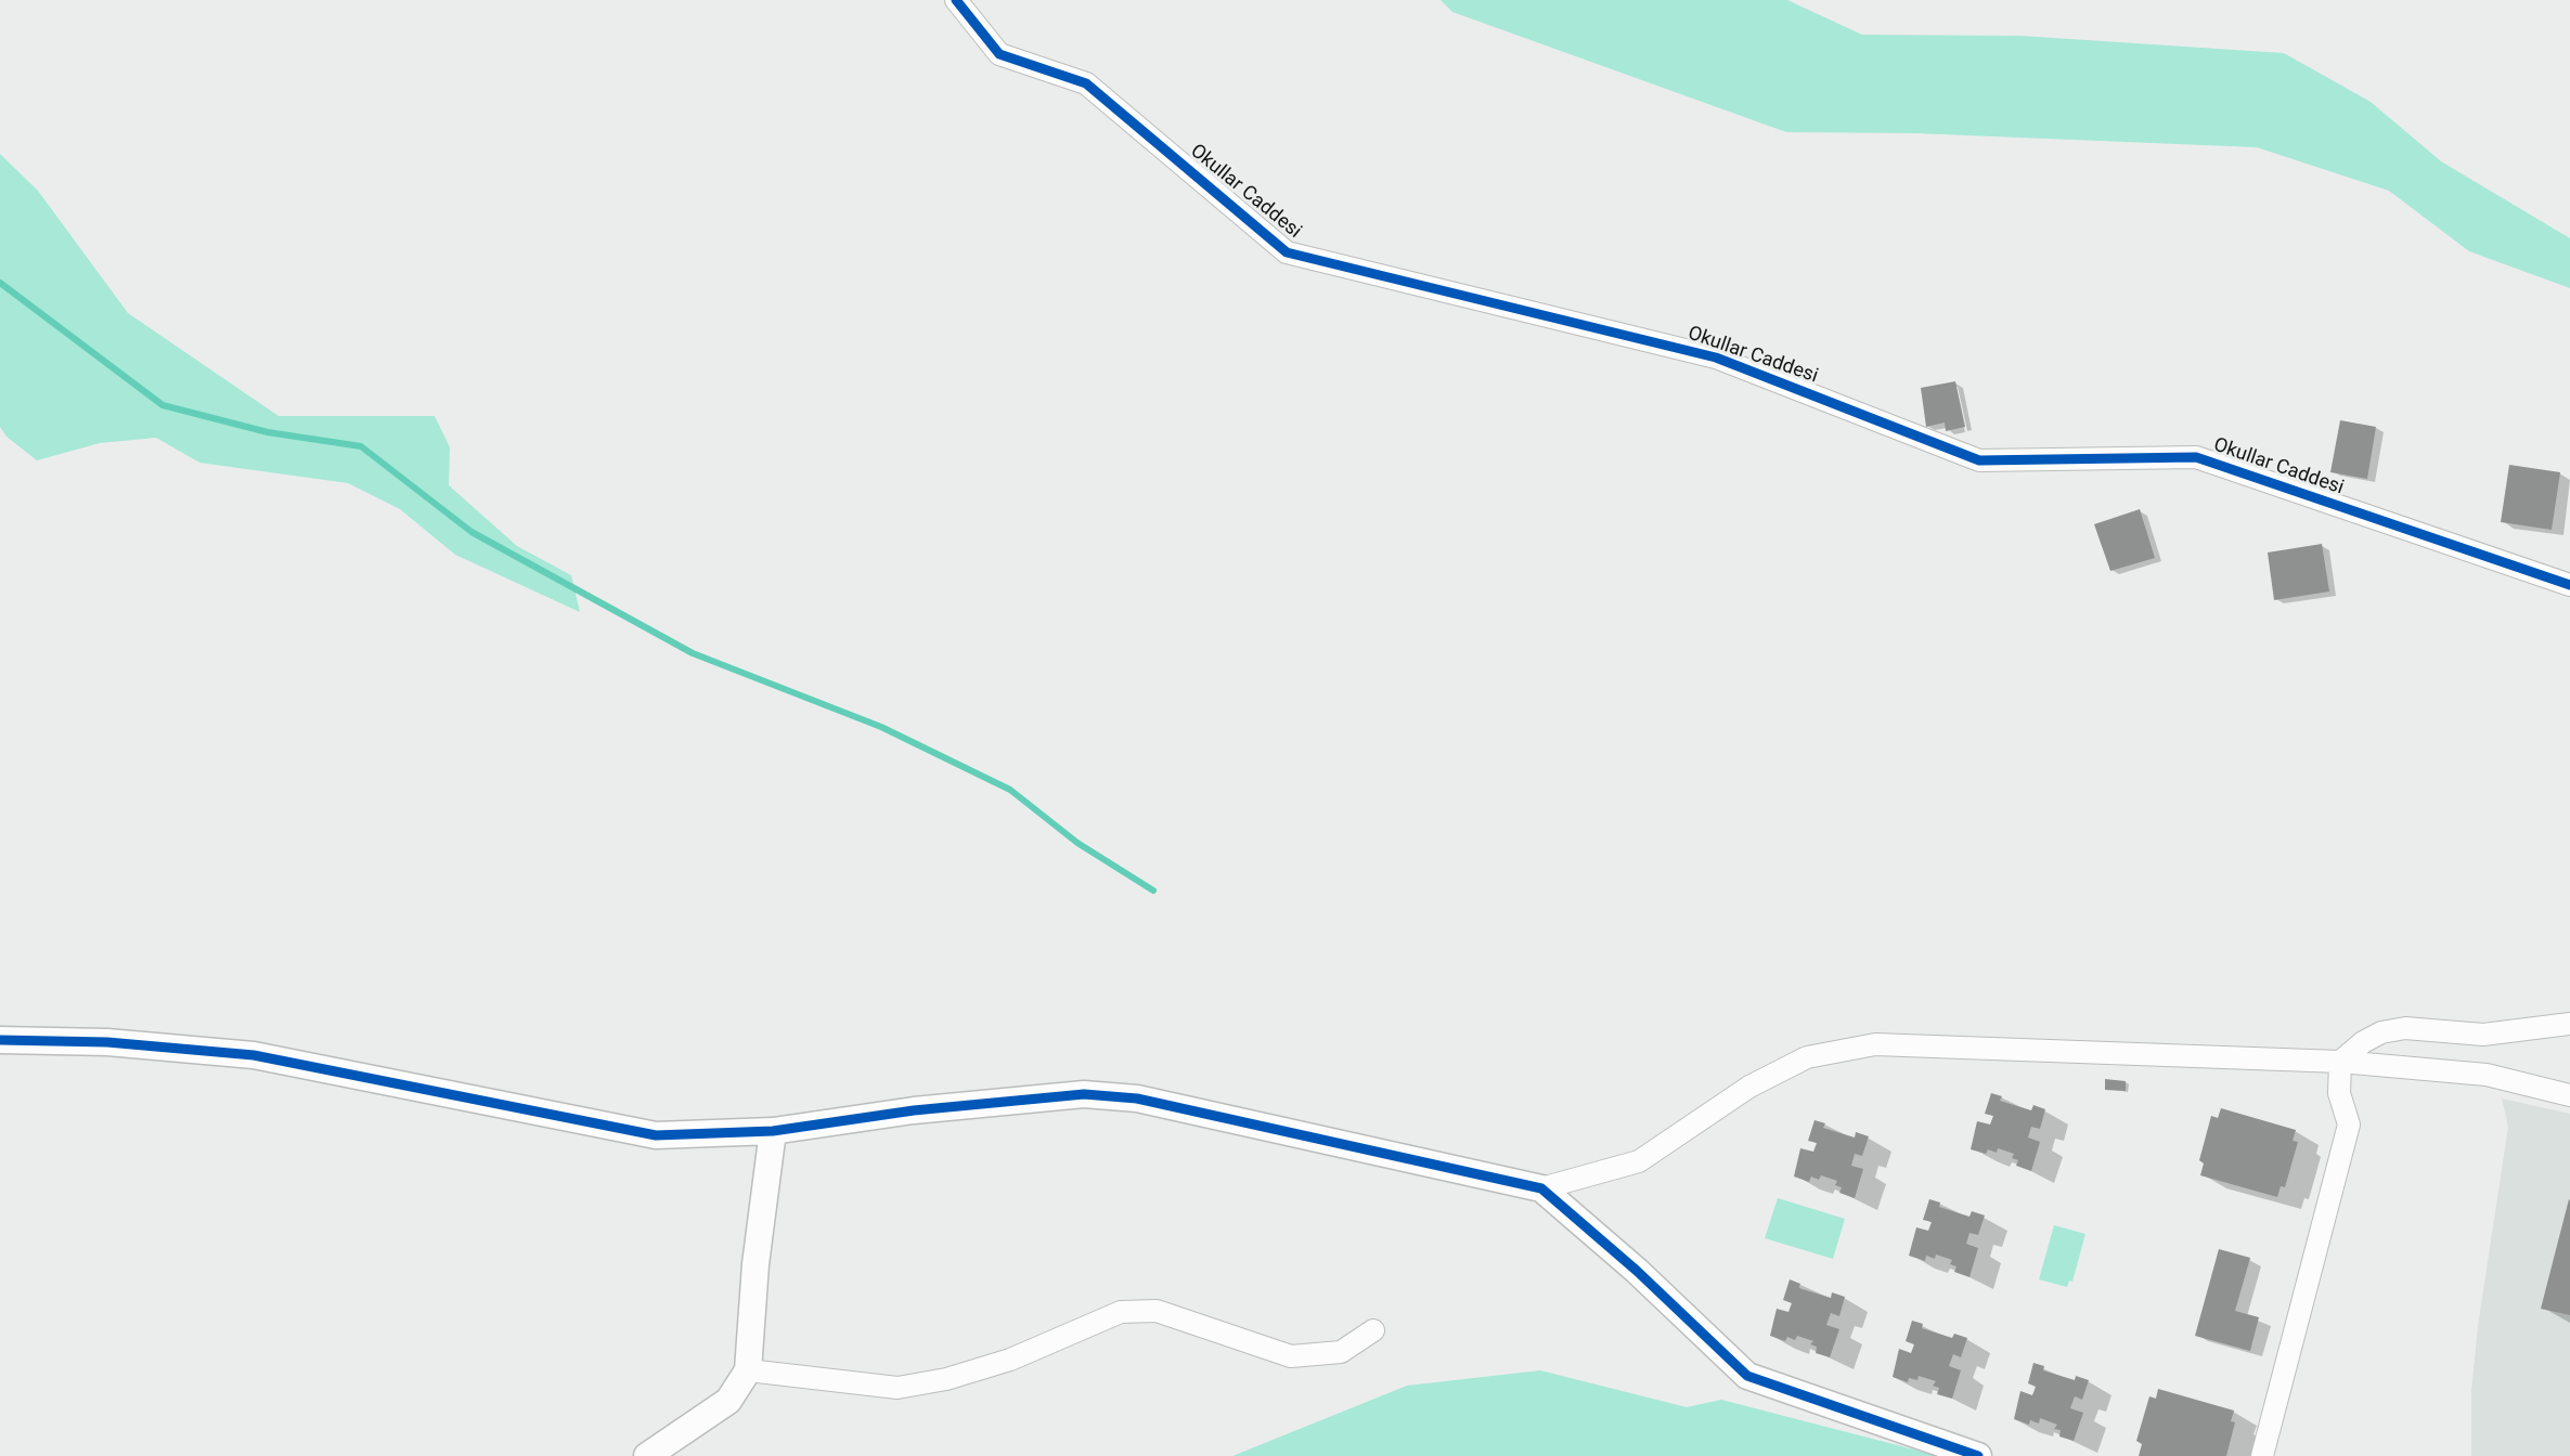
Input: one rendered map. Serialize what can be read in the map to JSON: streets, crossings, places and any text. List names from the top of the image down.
{
  "streets": {
    "street": ["Okullar Caddesi"]
  }
}
